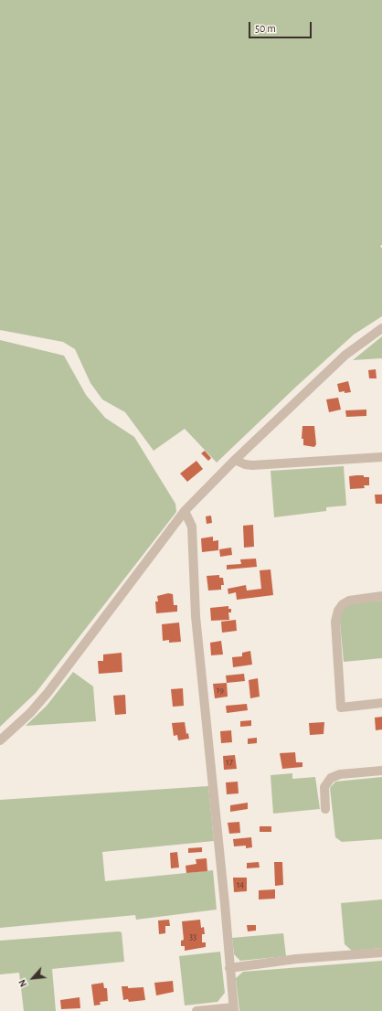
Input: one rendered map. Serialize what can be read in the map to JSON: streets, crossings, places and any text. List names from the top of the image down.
{
  "house_numbers": [
    "19",
    "17",
    "14",
    "33"
  ],
  "scale_bar": "50 m",
  "north": "bottom left"
}
